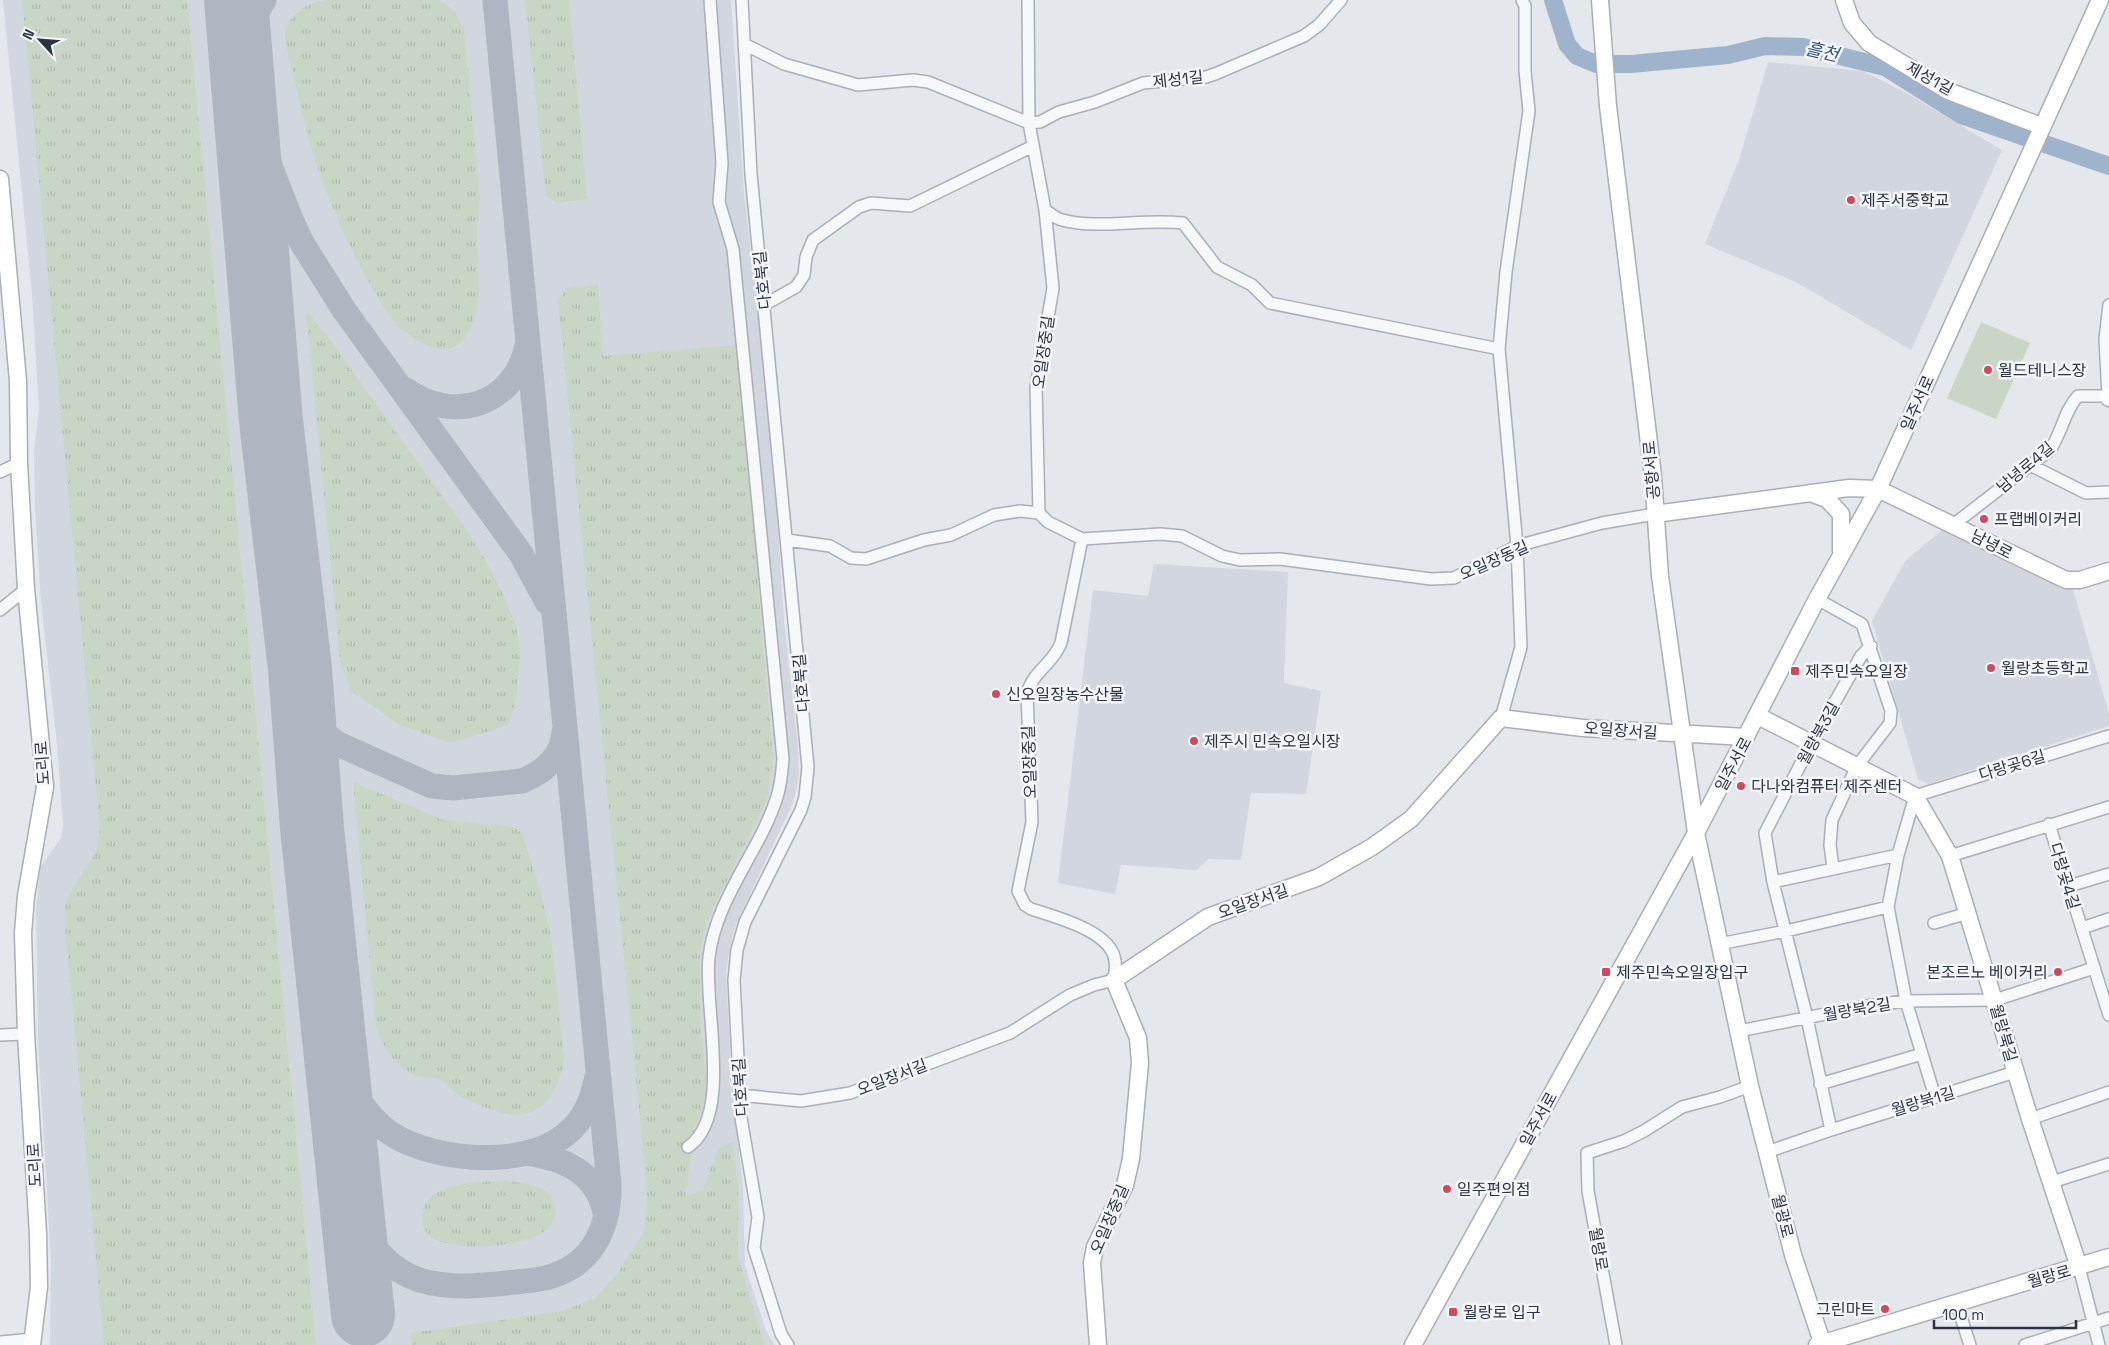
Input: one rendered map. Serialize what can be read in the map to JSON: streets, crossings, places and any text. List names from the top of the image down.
{
  "streets": {
    "street": [
      "제성1길",
      "다호북길",
      "오일장중길",
      "일주서로",
      "남녕로4길",
      "공항서로",
      "남녕로",
      "오일장동길",
      "오일장서길",
      "월랑북3길",
      "도리로",
      "다랑곶6길",
      "다랑곶4길",
      "월랑북2길",
      "월랑북길",
      "월랑북1길",
      "월광로",
      "월랑로"
    ]
  },
  "crossings": [
    ["제성1길", "오일장중길"],
    ["제성1길", "일주서로"],
    ["다호북길", "오일장서길"],
    ["오일장중길", "오일장동길"],
    ["오일장중길", "오일장서길"],
    ["일주서로", "공항서로"],
    ["일주서로", "남녕로"],
    ["일주서로", "오일장동길"],
    ["일주서로", "오일장서길"],
    ["일주서로", "월광로"],
    ["남녕로4길", "남녕로"],
    ["공항서로", "오일장동길"],
    ["공항서로", "오일장서길"],
    ["공항서로", "월광로"],
    ["남녕로", "오일장동길"],
    ["월랑북3길", "월랑북2길"],
    ["다랑곶6길", "월랑북길"],
    ["월랑북2길", "월랑북길"],
    ["월랑북2길", "월랑북1길"],
    ["월랑북2길", "월광로"],
    ["월랑북길", "월랑북1길"],
    ["월랑북길", "월랑로"],
    ["월랑북1길", "월광로"],
    ["월광로", "월랑로"]
  ],
  "water": ["흘천"],
  "places": {
    "other": [
      "제주서중학교",
      "월드테니스장",
      "프랩베이커리",
      "월랑초등학교",
      "신오일장농수산물",
      "제주시 민속오일시장",
      "다나와컴퓨터 제주센터",
      "본조르노 베이커리",
      "일주편의점",
      "그린마트"
    ],
    "transit": ["제주민속오일장", "제주민속오일장입구", "월랑로 입구"]
  },
  "scale_bar": "100 m",
  "north": "top left"
}
